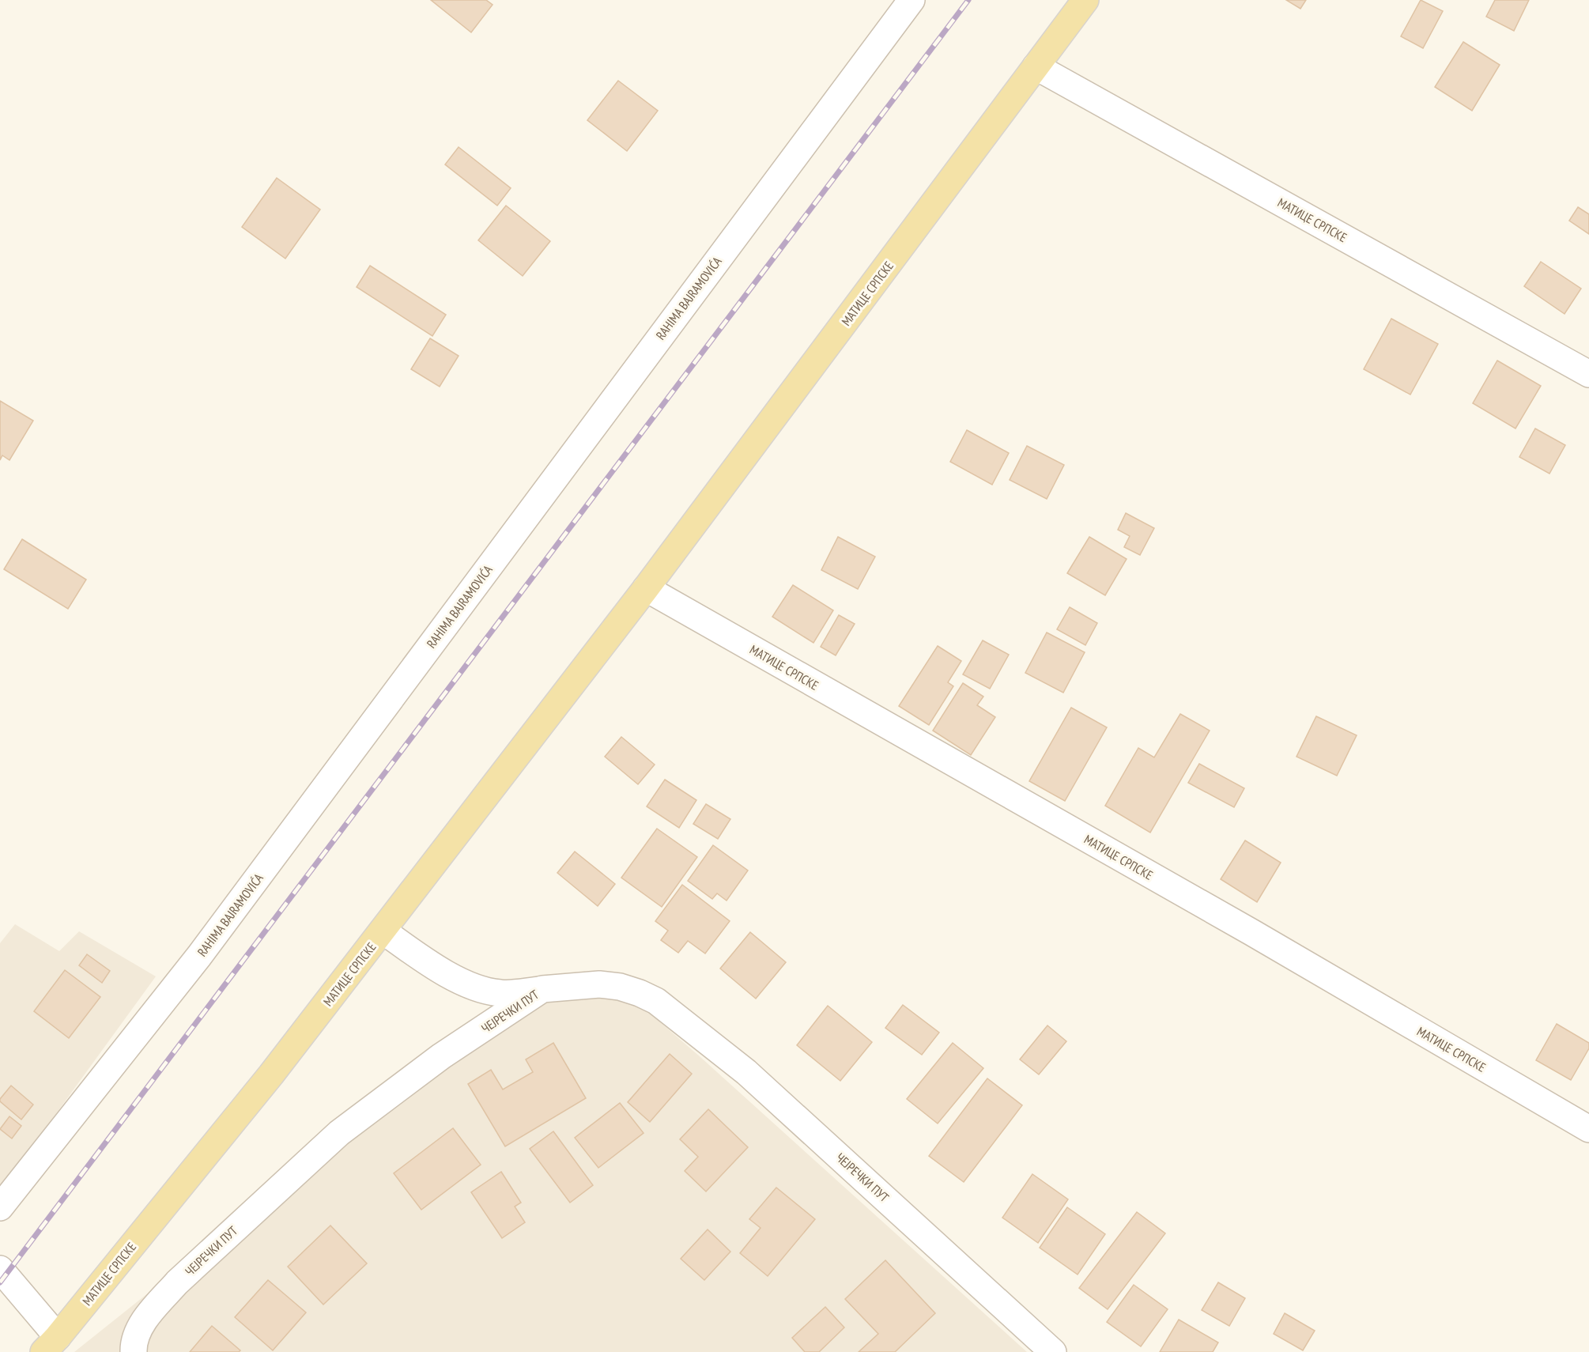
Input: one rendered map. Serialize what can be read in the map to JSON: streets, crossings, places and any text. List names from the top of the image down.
{
  "streets": {
    "main road": ["МАТИЦЕ СРПСКЕ"],
    "street": ["RAHIMA BAJRAMOVIĆA", "ЧЕЈРЕЧКИ ПУТ"]
  }
}
